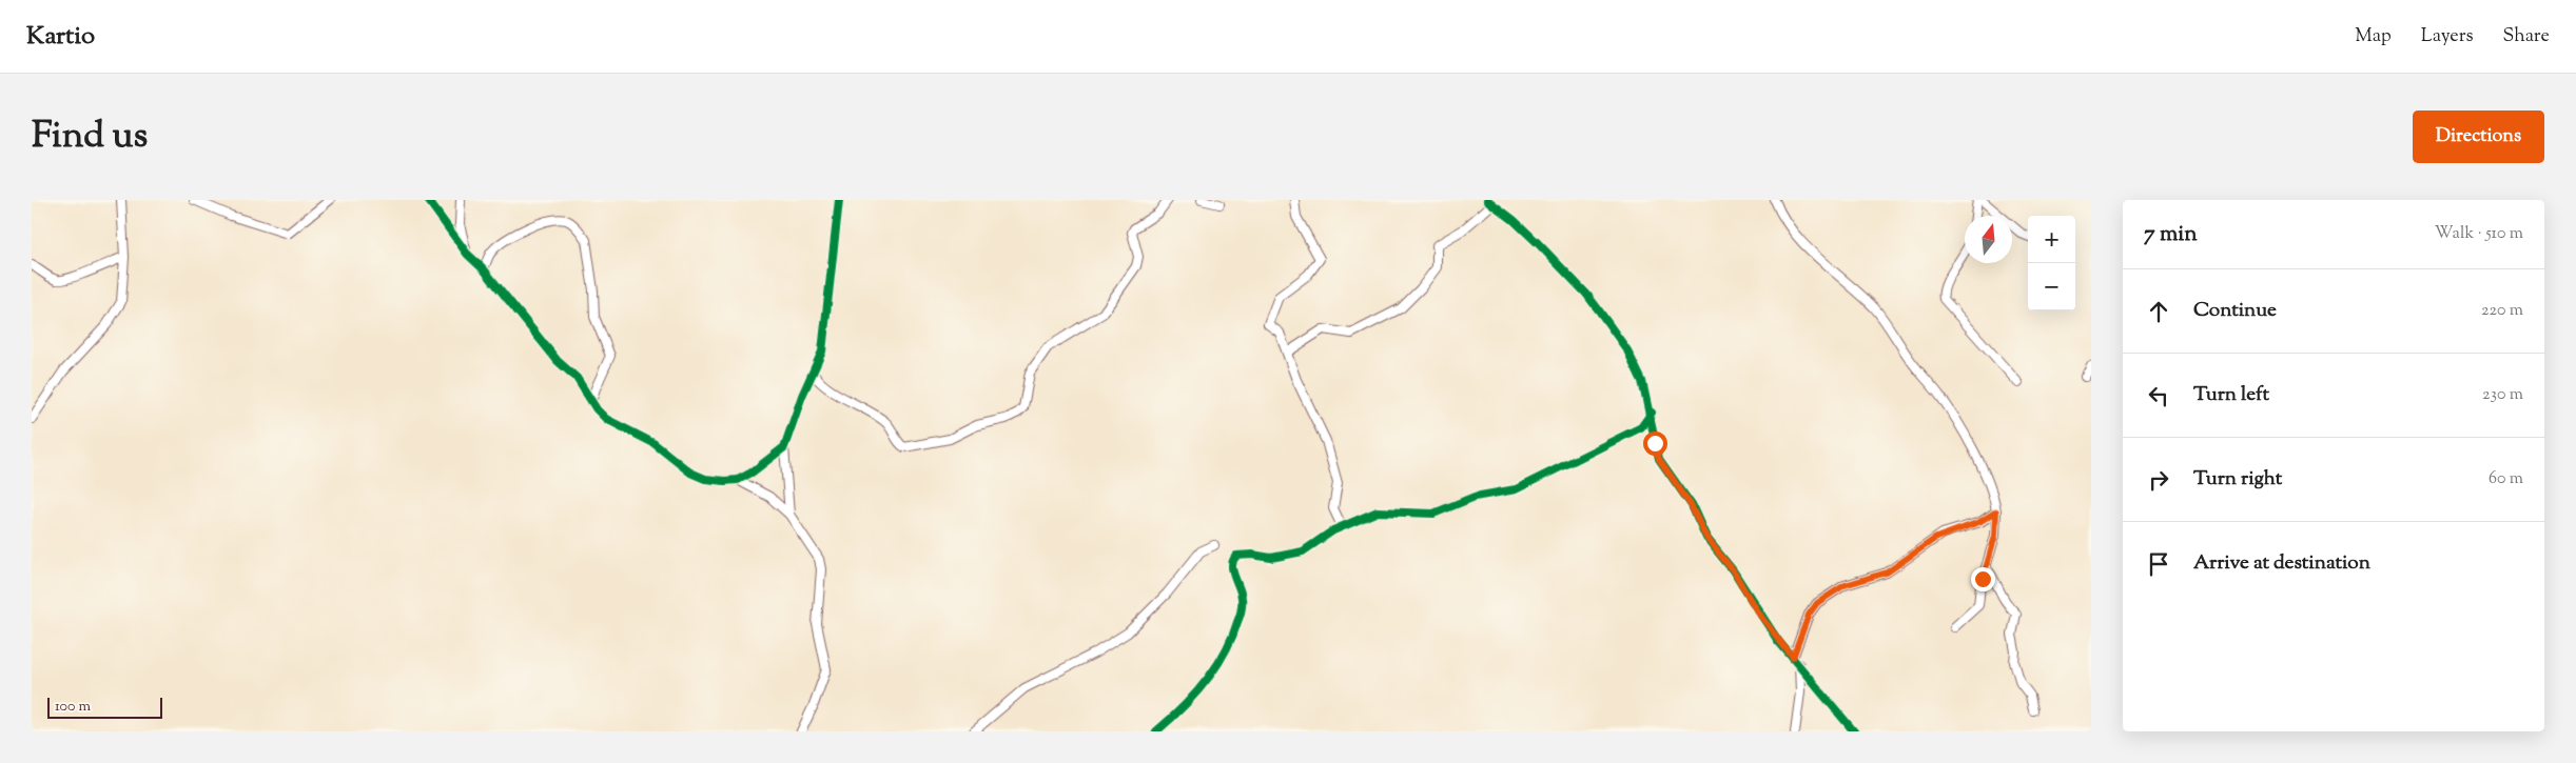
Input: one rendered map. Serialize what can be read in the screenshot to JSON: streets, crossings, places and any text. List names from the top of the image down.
{
  "scale_bar": "100 m",
  "north": "top",
  "page": {
    "header": "Kartio",
    "nav": ["Map", "Layers", "Share"],
    "title": "Find us",
    "buttons": "Directions",
    "heading": ["7 min", "Walk · 510 m"],
    "map_buttons": ["+", "−"],
    "list": [
      ["Continue", "220 m"],
      ["Turn left", "230 m"],
      ["Turn right", "60 m"],
      "Arrive at destination"
    ],
    "scale": "100 m"
  }
}
